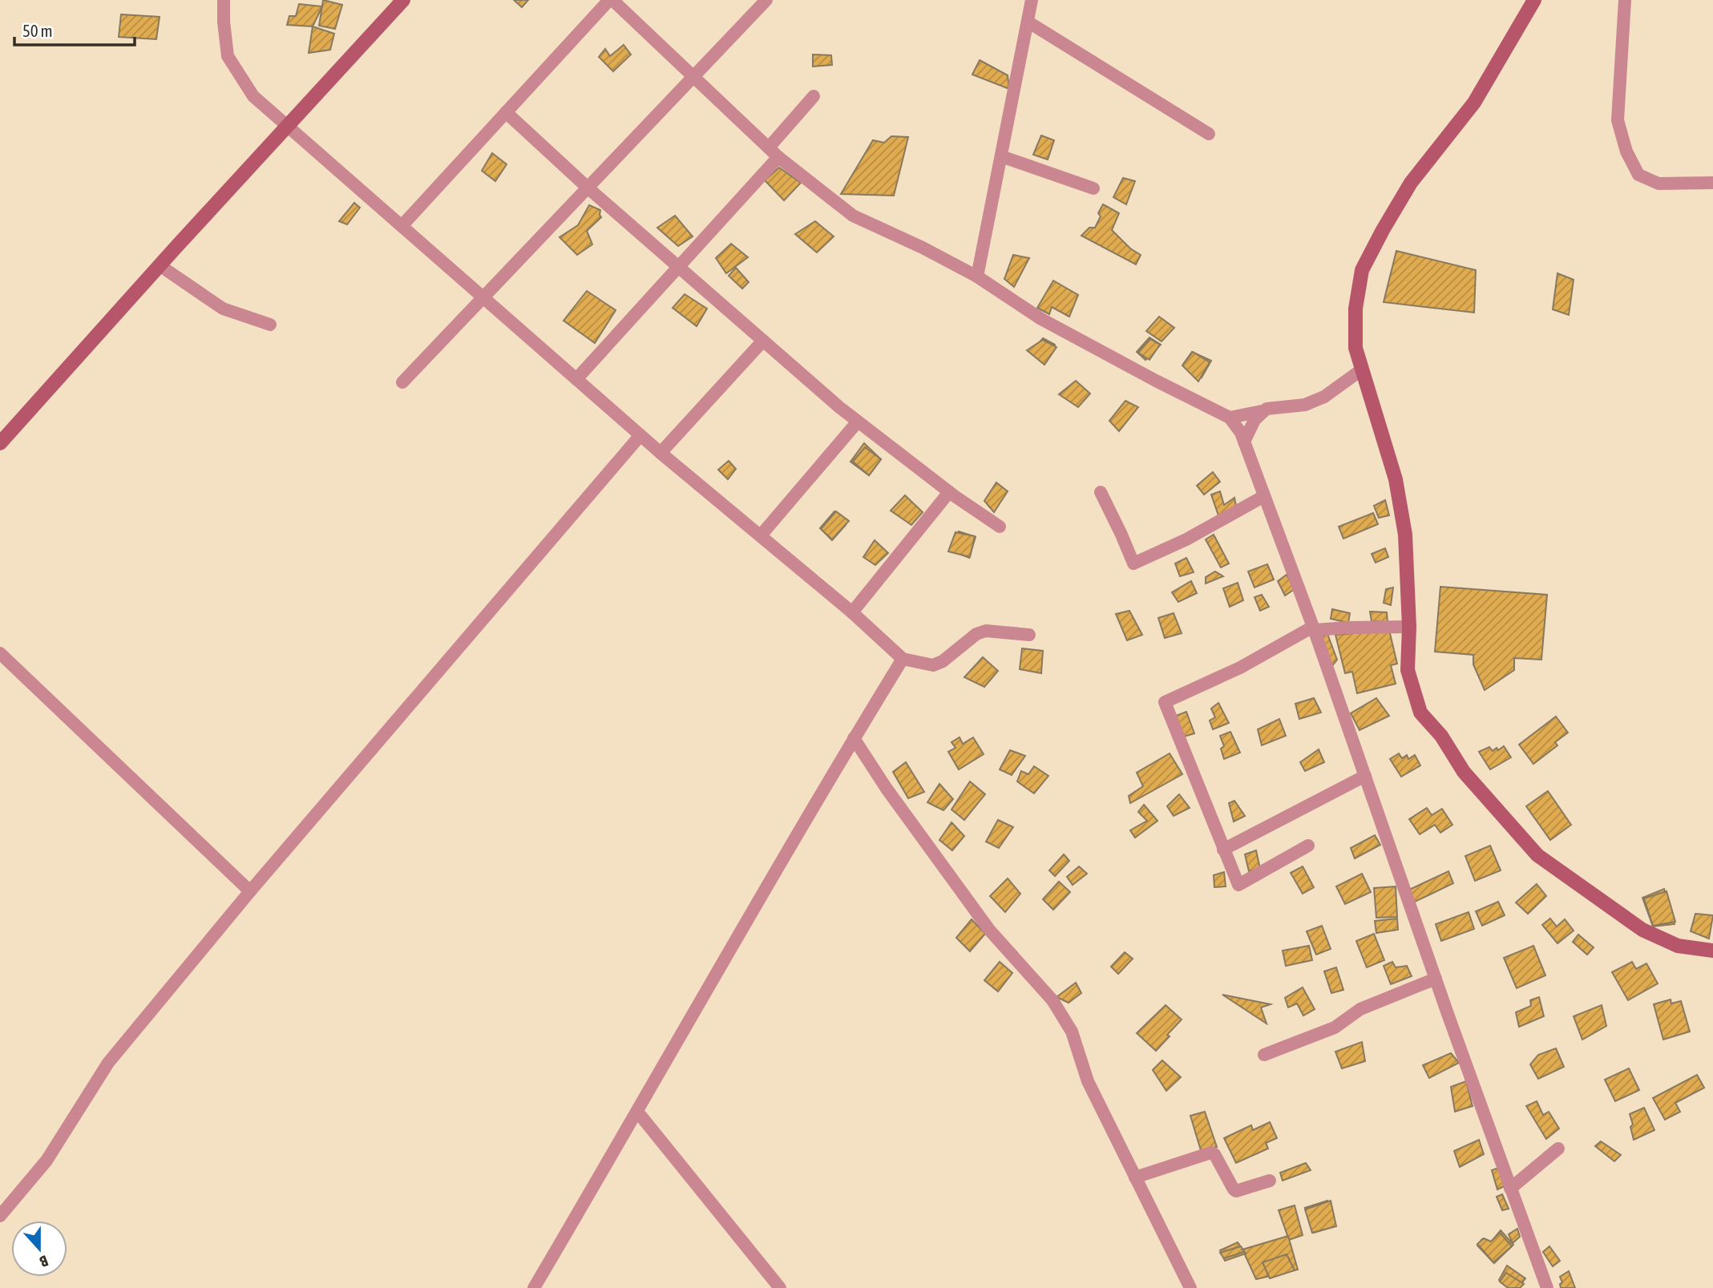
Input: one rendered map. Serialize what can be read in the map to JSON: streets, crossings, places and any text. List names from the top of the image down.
{
  "scale_bar": "50 m",
  "north": "bottom"
}
